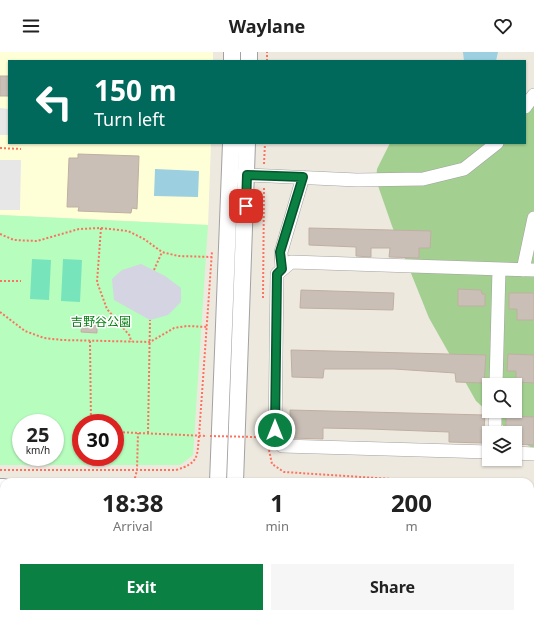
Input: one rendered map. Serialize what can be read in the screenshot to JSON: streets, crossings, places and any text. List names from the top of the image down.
{
  "parks": ["吉野谷公園"],
  "page": {
    "header": "Waylane",
    "turn": ["150 m", "Turn left"],
    "speed": "25 km/h",
    "limit": "30",
    "eta": [
      "18:38",
      "Arrival",
      "1",
      "min",
      "200",
      "m"
    ],
    "buttons": ["Exit", "Share"]
  }
}
